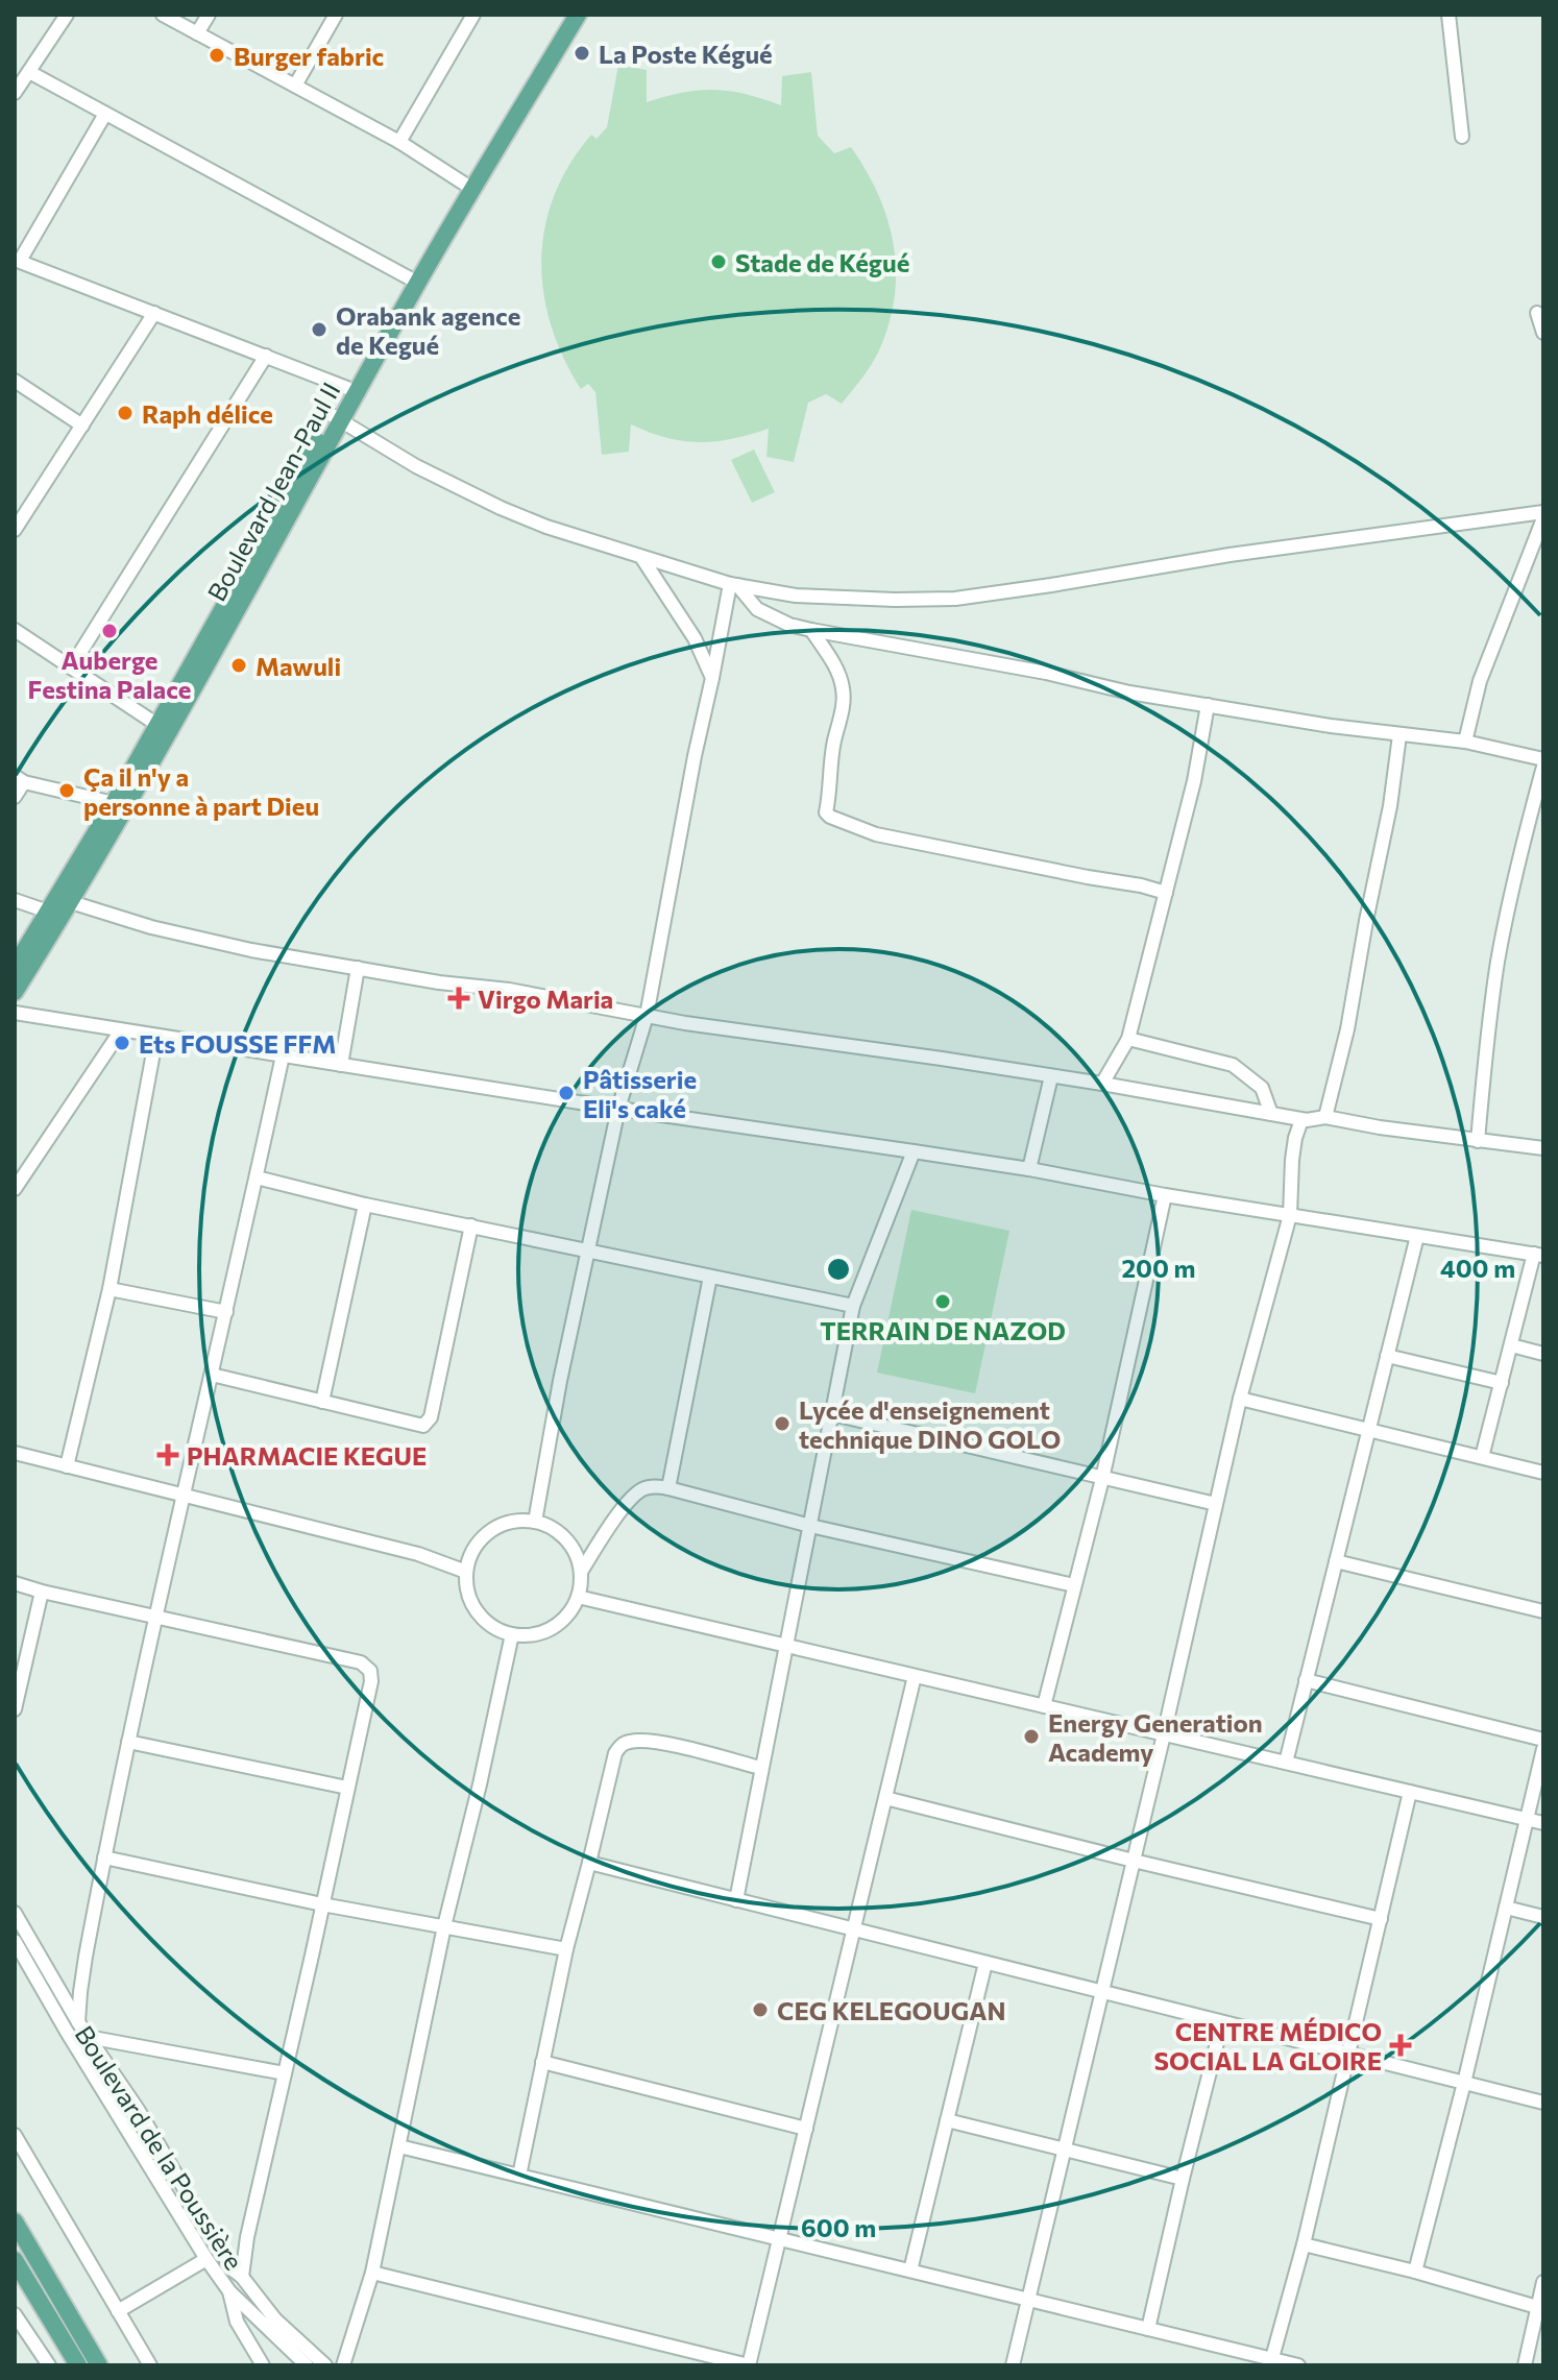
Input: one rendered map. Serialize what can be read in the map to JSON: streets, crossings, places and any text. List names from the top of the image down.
{
  "streets": {
    "main road": ["Boulevard Jean-Paul II"],
    "street": ["Boulevard de la Poussière"]
  },
  "places": {
    "other": [
      "La Poste Kégué",
      "Burger fabric",
      "Stade de Kégué",
      "Orabank agence de Kegué",
      "Raph délice",
      "Auberge Festina Palace",
      "Mawuli",
      "Ça il n'y a personne à part Dieu",
      "Ets FOUSSE FFM",
      "Pâtisserie Eli's caké",
      "TERRAIN DE NAZOD",
      "Lycée d'enseignement technique DINO GOLO",
      "Energy Generation Academy",
      "CEG KELEGOUGAN"
    ],
    "health": ["Virgo Maria", "PHARMACIE KEGUE", "CENTRE MÉDICO SOCIAL LA GLOIRE"]
  },
  "rings": ["200 m", "400 m", "600 m"]
}
